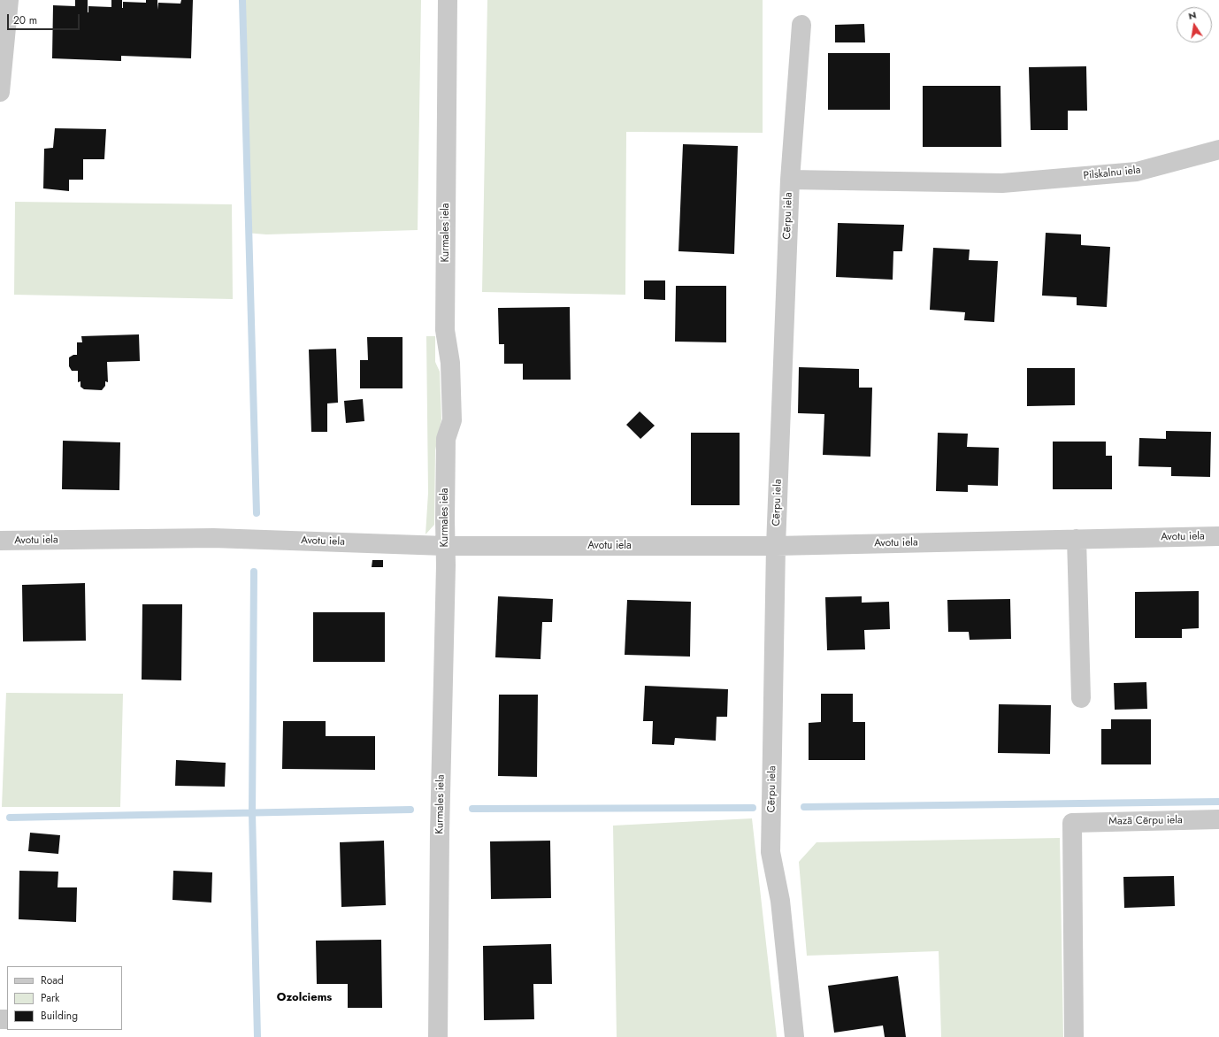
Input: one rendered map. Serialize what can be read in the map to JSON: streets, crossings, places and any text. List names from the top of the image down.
{
  "streets": {
    "street": [
      "Pilskalnu iela",
      "Cērpu iela",
      "Kurmales iela",
      "Avotu iela",
      "Mazā Cērpu iela"
    ]
  },
  "crossings": [
    ["Pilskalnu iela", "Cērpu iela"],
    ["Cērpu iela", "Avotu iela"],
    ["Kurmales iela", "Avotu iela"]
  ],
  "districts": ["Ozolciems"],
  "legend": ["Road", "Park", "Building"],
  "scale_bar": "20 m",
  "north": "top"
}
